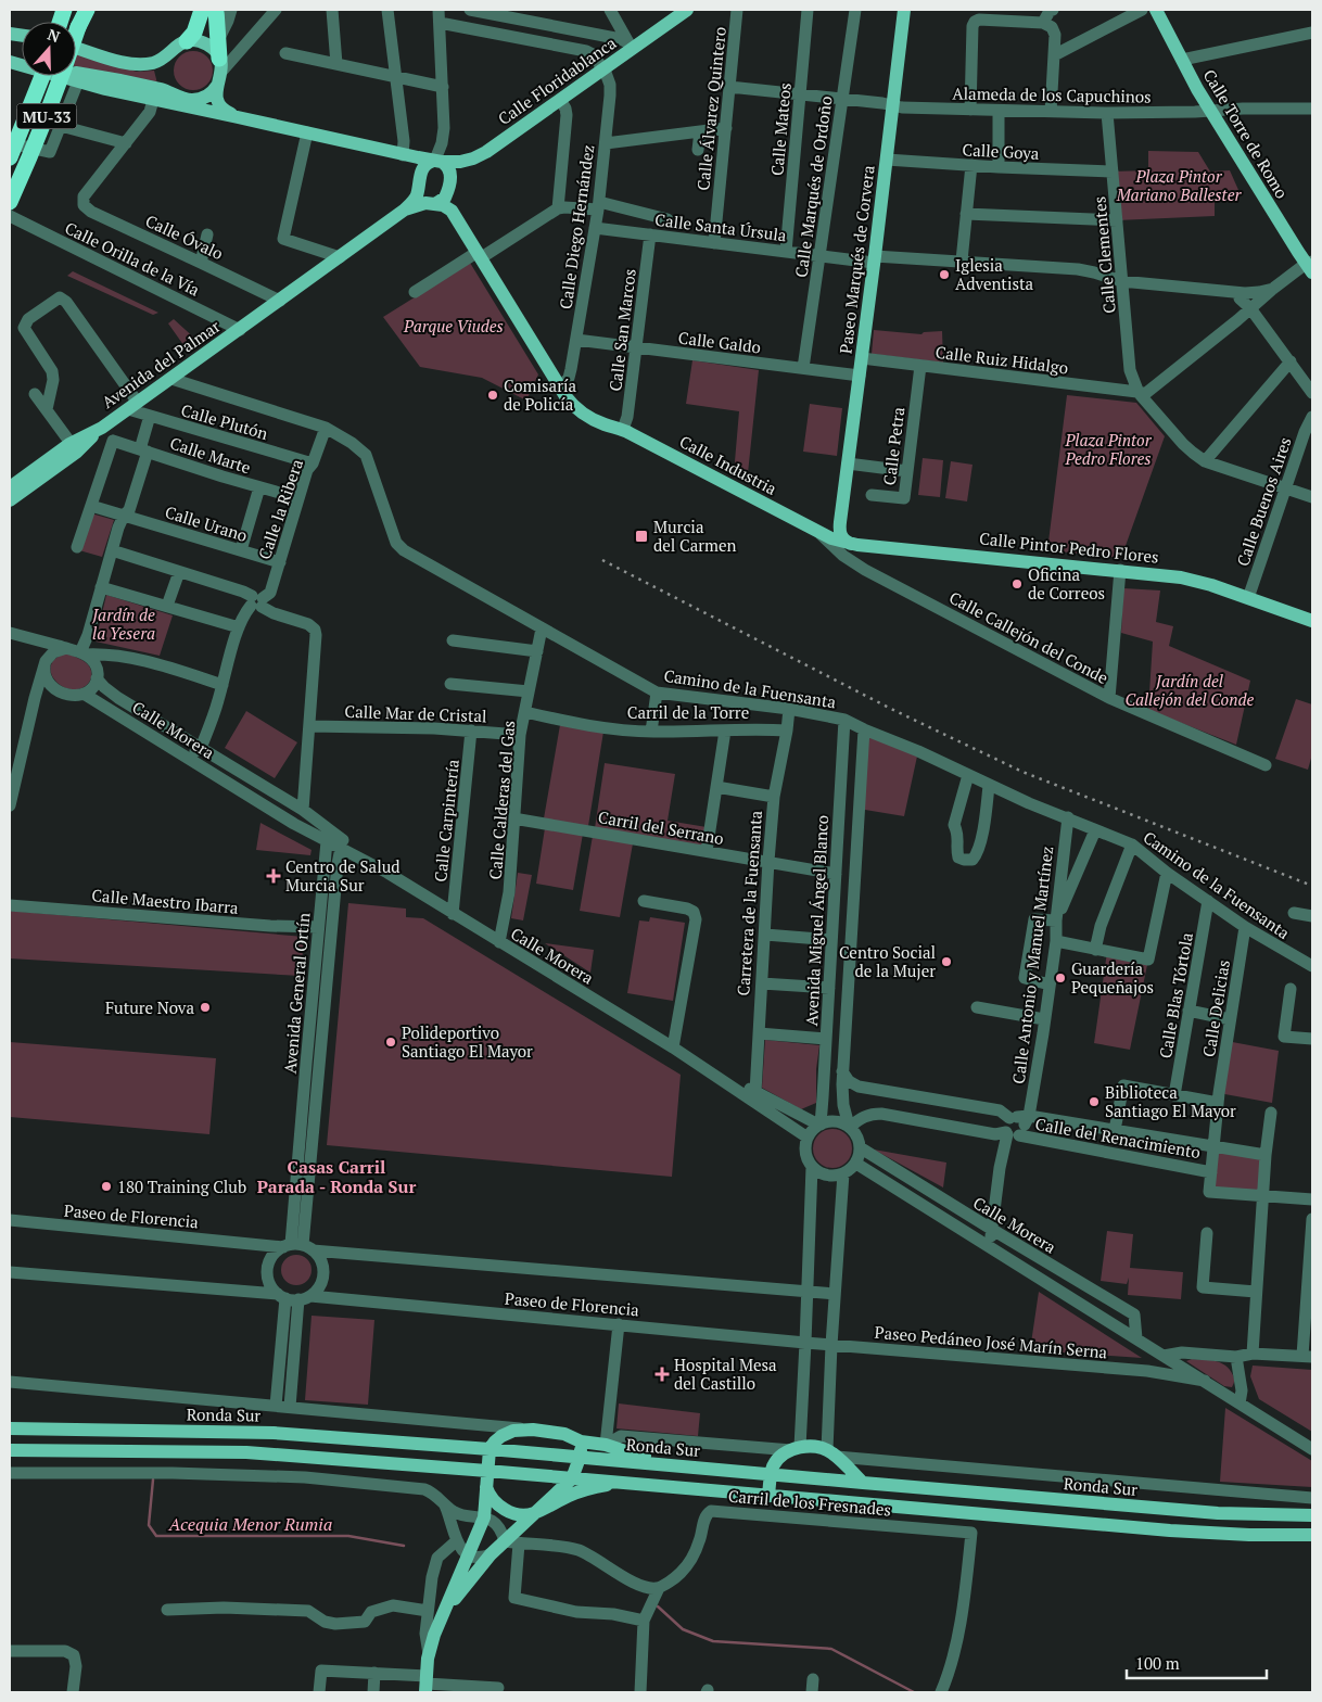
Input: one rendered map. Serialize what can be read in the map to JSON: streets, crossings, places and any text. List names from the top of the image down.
{
  "streets": {
    "highway": ["MU-33"],
    "main road": [
      "Calle Floridablanca",
      "Calle Torre de Romo",
      "Paseo Marqués de Corvera",
      "Avenida del Palmar",
      "Calle Industria",
      "Calle Pintor Pedro Flores",
      "Ronda Sur"
    ],
    "street": [
      "Alameda de los Capuchinos",
      "Calle Álvarez Quintero",
      "Calle Mateos",
      "Calle Goya",
      "Calle Marqués de Ordoño",
      "Calle Diego Hernández",
      "Calle Santa Úrsula",
      "Calle Óvalo",
      "Calle Clementes",
      "Calle Orilla de la Vía",
      "Calle San Marcos",
      "Calle Galdo",
      "Calle Ruiz Hidalgo",
      "Calle Plutón",
      "Calle Petra",
      "Calle Marte",
      "Calle Buenos Aires",
      "Calle la Ribera",
      "Calle Urano",
      "Calle Callejón del Conde",
      "Camino de la Fuensanta",
      "Carril de la Torre",
      "Calle Mar de Cristal",
      "Calle Morera",
      "Calle Calderas del Gas",
      "Calle Carpintería",
      "Carril del Serrano",
      "Calle Maestro Ibarra",
      "Carretera de la Fuensanta",
      "Avenida Miguel Ángel Blanco",
      "Calle Antonio y Manuel Martínez",
      "Avenida General Ortín",
      "Calle Blas Tórtola",
      "Calle Delicias",
      "Calle del Renacimiento",
      "Paseo de Florencia",
      "Paseo Pedáneo José Marín Serna",
      "Carril de los Fresnades"
    ]
  },
  "crossings": [
    ["Calle Floridablanca", "Calle Diego Hernández"],
    ["Calle Floridablanca", "Calle Industria"],
    ["Alameda de los Capuchinos", "Calle Álvarez Quintero"],
    ["Alameda de los Capuchinos", "Calle Mateos"],
    ["Alameda de los Capuchinos", "Calle Torre de Romo"],
    ["Alameda de los Capuchinos", "Calle Marqués de Ordoño"],
    ["Alameda de los Capuchinos", "Calle Clementes"],
    ["Alameda de los Capuchinos", "Paseo Marqués de Corvera"],
    ["Calle Álvarez Quintero", "Calle Santa Úrsula"],
    ["Calle Mateos", "Calle Santa Úrsula"],
    ["Calle Goya", "Calle Clementes"],
    ["Calle Goya", "Paseo Marqués de Corvera"],
    ["Calle Marqués de Ordoño", "Calle Santa Úrsula"],
    ["Calle Marqués de Ordoño", "Calle Galdo"],
    ["Calle Diego Hernández", "Calle Santa Úrsula"],
    ["Calle Diego Hernández", "Calle Galdo"],
    ["Calle Diego Hernández", "Calle Industria"],
    ["Calle Santa Úrsula", "Calle Clementes"],
    ["Calle Santa Úrsula", "Paseo Marqués de Corvera"],
    ["Calle Santa Úrsula", "Calle San Marcos"],
    ["Calle Clementes", "Calle Ruiz Hidalgo"],
    ["Calle Orilla de la Vía", "Avenida del Palmar"],
    ["Paseo Marqués de Corvera", "Calle Galdo"],
    ["Paseo Marqués de Corvera", "Calle Ruiz Hidalgo"],
    ["Paseo Marqués de Corvera", "Calle Pintor Pedro Flores"],
    ["Calle San Marcos", "Calle Galdo"],
    ["Calle San Marcos", "Calle Industria"],
    ["Calle Ruiz Hidalgo", "Calle Petra"],
    ["Avenida del Palmar", "Calle Plutón"],
    ["Avenida del Palmar", "Camino de la Fuensanta"],
    ["Calle Plutón", "Calle la Ribera"],
    ["Calle Marte", "Calle la Ribera"],
    ["Calle Industria", "Calle Pintor Pedro Flores"],
    ["Calle Industria", "Calle Callejón del Conde"],
    ["Calle Buenos Aires", "Calle Pintor Pedro Flores"],
    ["Calle la Ribera", "Calle Urano"],
    ["Calle la Ribera", "Camino de la Fuensanta"],
    ["Calle la Ribera", "Calle Morera"],
    ["Calle Pintor Pedro Flores", "Calle Callejón del Conde"],
    ["Camino de la Fuensanta", "Calle Calderas del Gas"],
    ["Camino de la Fuensanta", "Carretera de la Fuensanta"],
    ["Camino de la Fuensanta", "Avenida Miguel Ángel Blanco"],
    ["Camino de la Fuensanta", "Calle Antonio y Manuel Martínez"],
    ["Camino de la Fuensanta", "Calle Blas Tórtola"],
    ["Camino de la Fuensanta", "Calle Delicias"],
    ["Carril de la Torre", "Calle Calderas del Gas"],
    ["Carril de la Torre", "Carretera de la Fuensanta"],
    ["Calle Mar de Cristal", "Calle Calderas del Gas"],
    ["Calle Mar de Cristal", "Calle Carpintería"],
    ["Calle Morera", "Calle Calderas del Gas"],
    ["Calle Morera", "Calle Carpintería"],
    ["Calle Morera", "Carretera de la Fuensanta"],
    ["Calle Morera", "Avenida Miguel Ángel Blanco"],
    ["Calle Morera", "Calle Antonio y Manuel Martínez"],
    ["Calle Morera", "Avenida General Ortín"],
    ["Calle Morera", "Calle del Renacimiento"],
    ["Calle Morera", "Paseo Pedáneo José Marín Serna"],
    ["Calle Calderas del Gas", "Carril del Serrano"],
    ["Carril del Serrano", "Carretera de la Fuensanta"],
    ["Carril del Serrano", "Avenida Miguel Ángel Blanco"],
    ["Calle Maestro Ibarra", "Avenida General Ortín"],
    ["Avenida Miguel Ángel Blanco", "Calle del Renacimiento"],
    ["Calle Antonio y Manuel Martínez", "Calle del Renacimiento"],
    ["Avenida General Ortín", "Paseo de Florencia"],
    ["Calle Delicias", "Calle del Renacimiento"],
    ["Paseo de Florencia", "Paseo Pedáneo José Marín Serna"]
  ],
  "districts": ["Casas Carril Parada - Ronda Sur"],
  "water": ["Acequia Menor Rumia"],
  "parks": [
    "Plaza Pintor Mariano Ballester",
    "Parque Viudes",
    "Plaza Pintor Pedro Flores",
    "Jardín de la Yesera",
    "Jardín del Callejón del Conde"
  ],
  "places": {
    "other": [
      "Iglesia Adventista",
      "Comisaría de Policía",
      "Oficina de Correos",
      "Centro Social de la Mujer",
      "Guardería Pequeñajos",
      "Future Nova",
      "Polideportivo Santiago El Mayor",
      "Biblioteca Santiago El Mayor",
      "180 Training Club"
    ],
    "transit": ["Murcia del Carmen"],
    "health": ["Centro de Salud Murcia Sur", "Hospital Mesa del Castillo"]
  },
  "scale_bar": "100 m",
  "north": "top"
}
